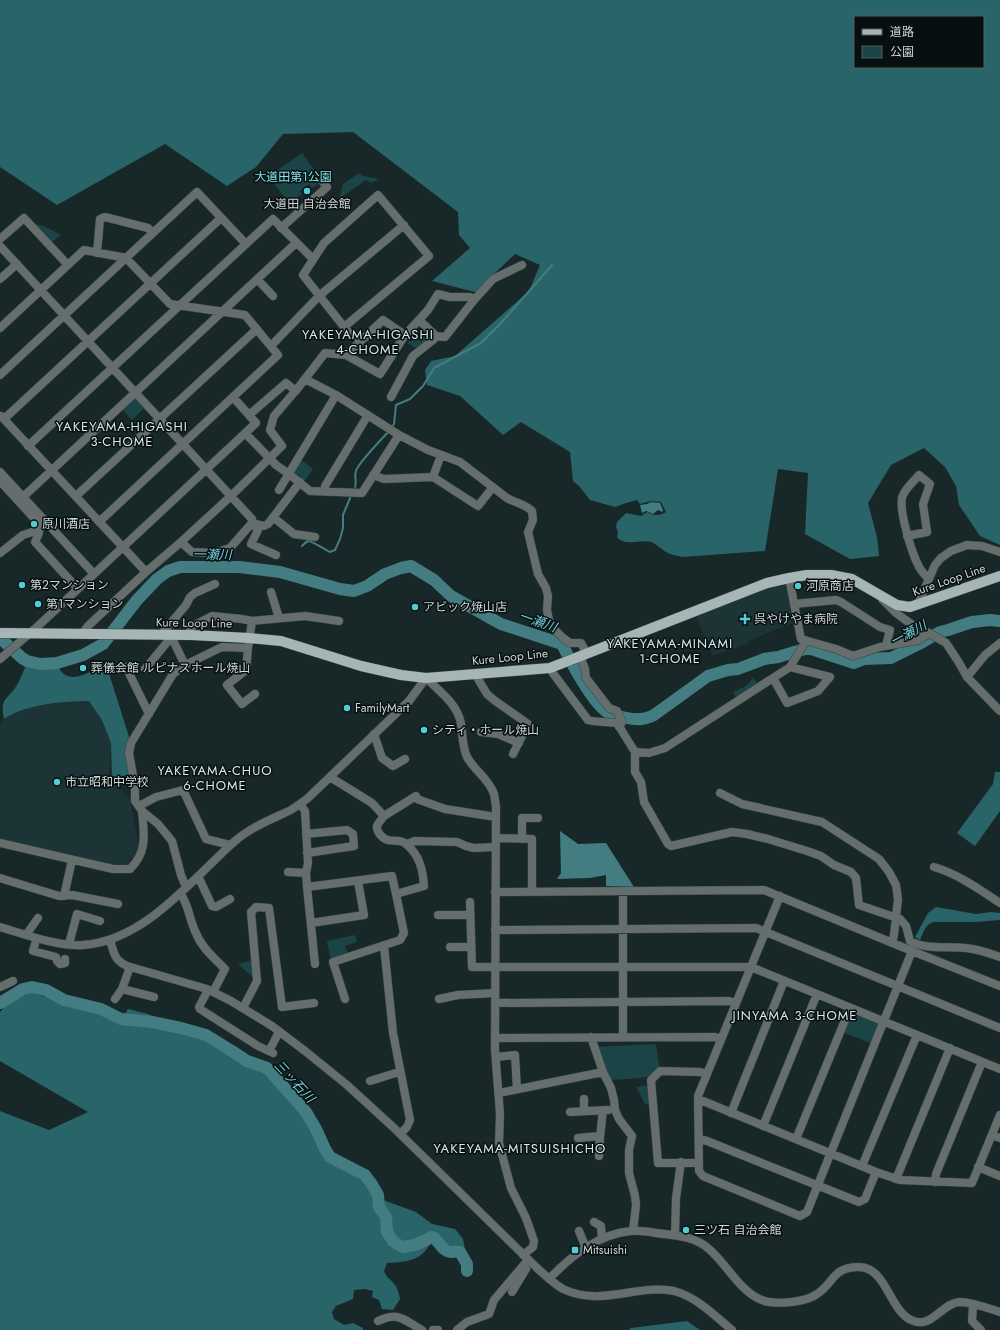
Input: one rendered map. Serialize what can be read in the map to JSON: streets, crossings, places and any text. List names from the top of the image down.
{
  "streets": {
    "main road": ["Kure Loop Line"]
  },
  "districts": [
    "YAKEYAMA-HIGASHI 4-CHOME",
    "YAKEYAMA-HIGASHI 3-CHOME",
    "YAKEYAMA-MINAMI 1-CHOME",
    "YAKEYAMA-CHUO 6-CHOME",
    "JINYAMA 3-CHOME",
    "YAKEYAMA-MITSUISHICHO"
  ],
  "water": ["一瀬川", "三ッ石川"],
  "parks": ["大道田第1公園"],
  "places": {
    "other": [
      "大道田 自治会館",
      "原川酒店",
      "第2マンション",
      "河原商店",
      "第1マンション",
      "アビック焼山店",
      "葬儀会館 ルピナスホール焼山",
      "FamilyMart",
      "シティ・ホール焼山",
      "市立昭和中学校",
      "三ツ石 自治会館"
    ],
    "health": ["呉やけやま病院"],
    "transit": ["Mitsuishi"]
  },
  "legend": ["道路", "公園"]
}
